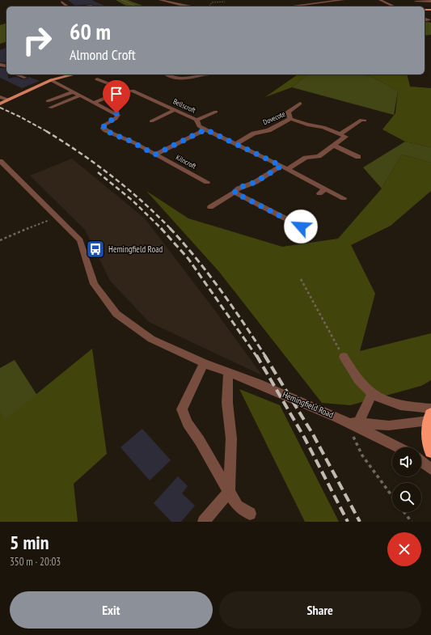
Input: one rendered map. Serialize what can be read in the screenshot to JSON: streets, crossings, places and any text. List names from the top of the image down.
{
  "streets": {
    "street": [
      "Bellscroft",
      "Dovecote",
      "Kilncroft",
      "Hemingfield Road"
    ]
  },
  "crossings": [
    ["Bellscroft", "Dovecote"],
    ["Bellscroft", "Kilncroft"]
  ],
  "places": {
    "bus stop": ["Hemingfield Road"]
  },
  "page": {
    "turn": ["60 m", "Almond Croft"],
    "heading": ["5 min", "350 m · 20:03"],
    "buttons": ["Exit", "Share"]
  }
}
